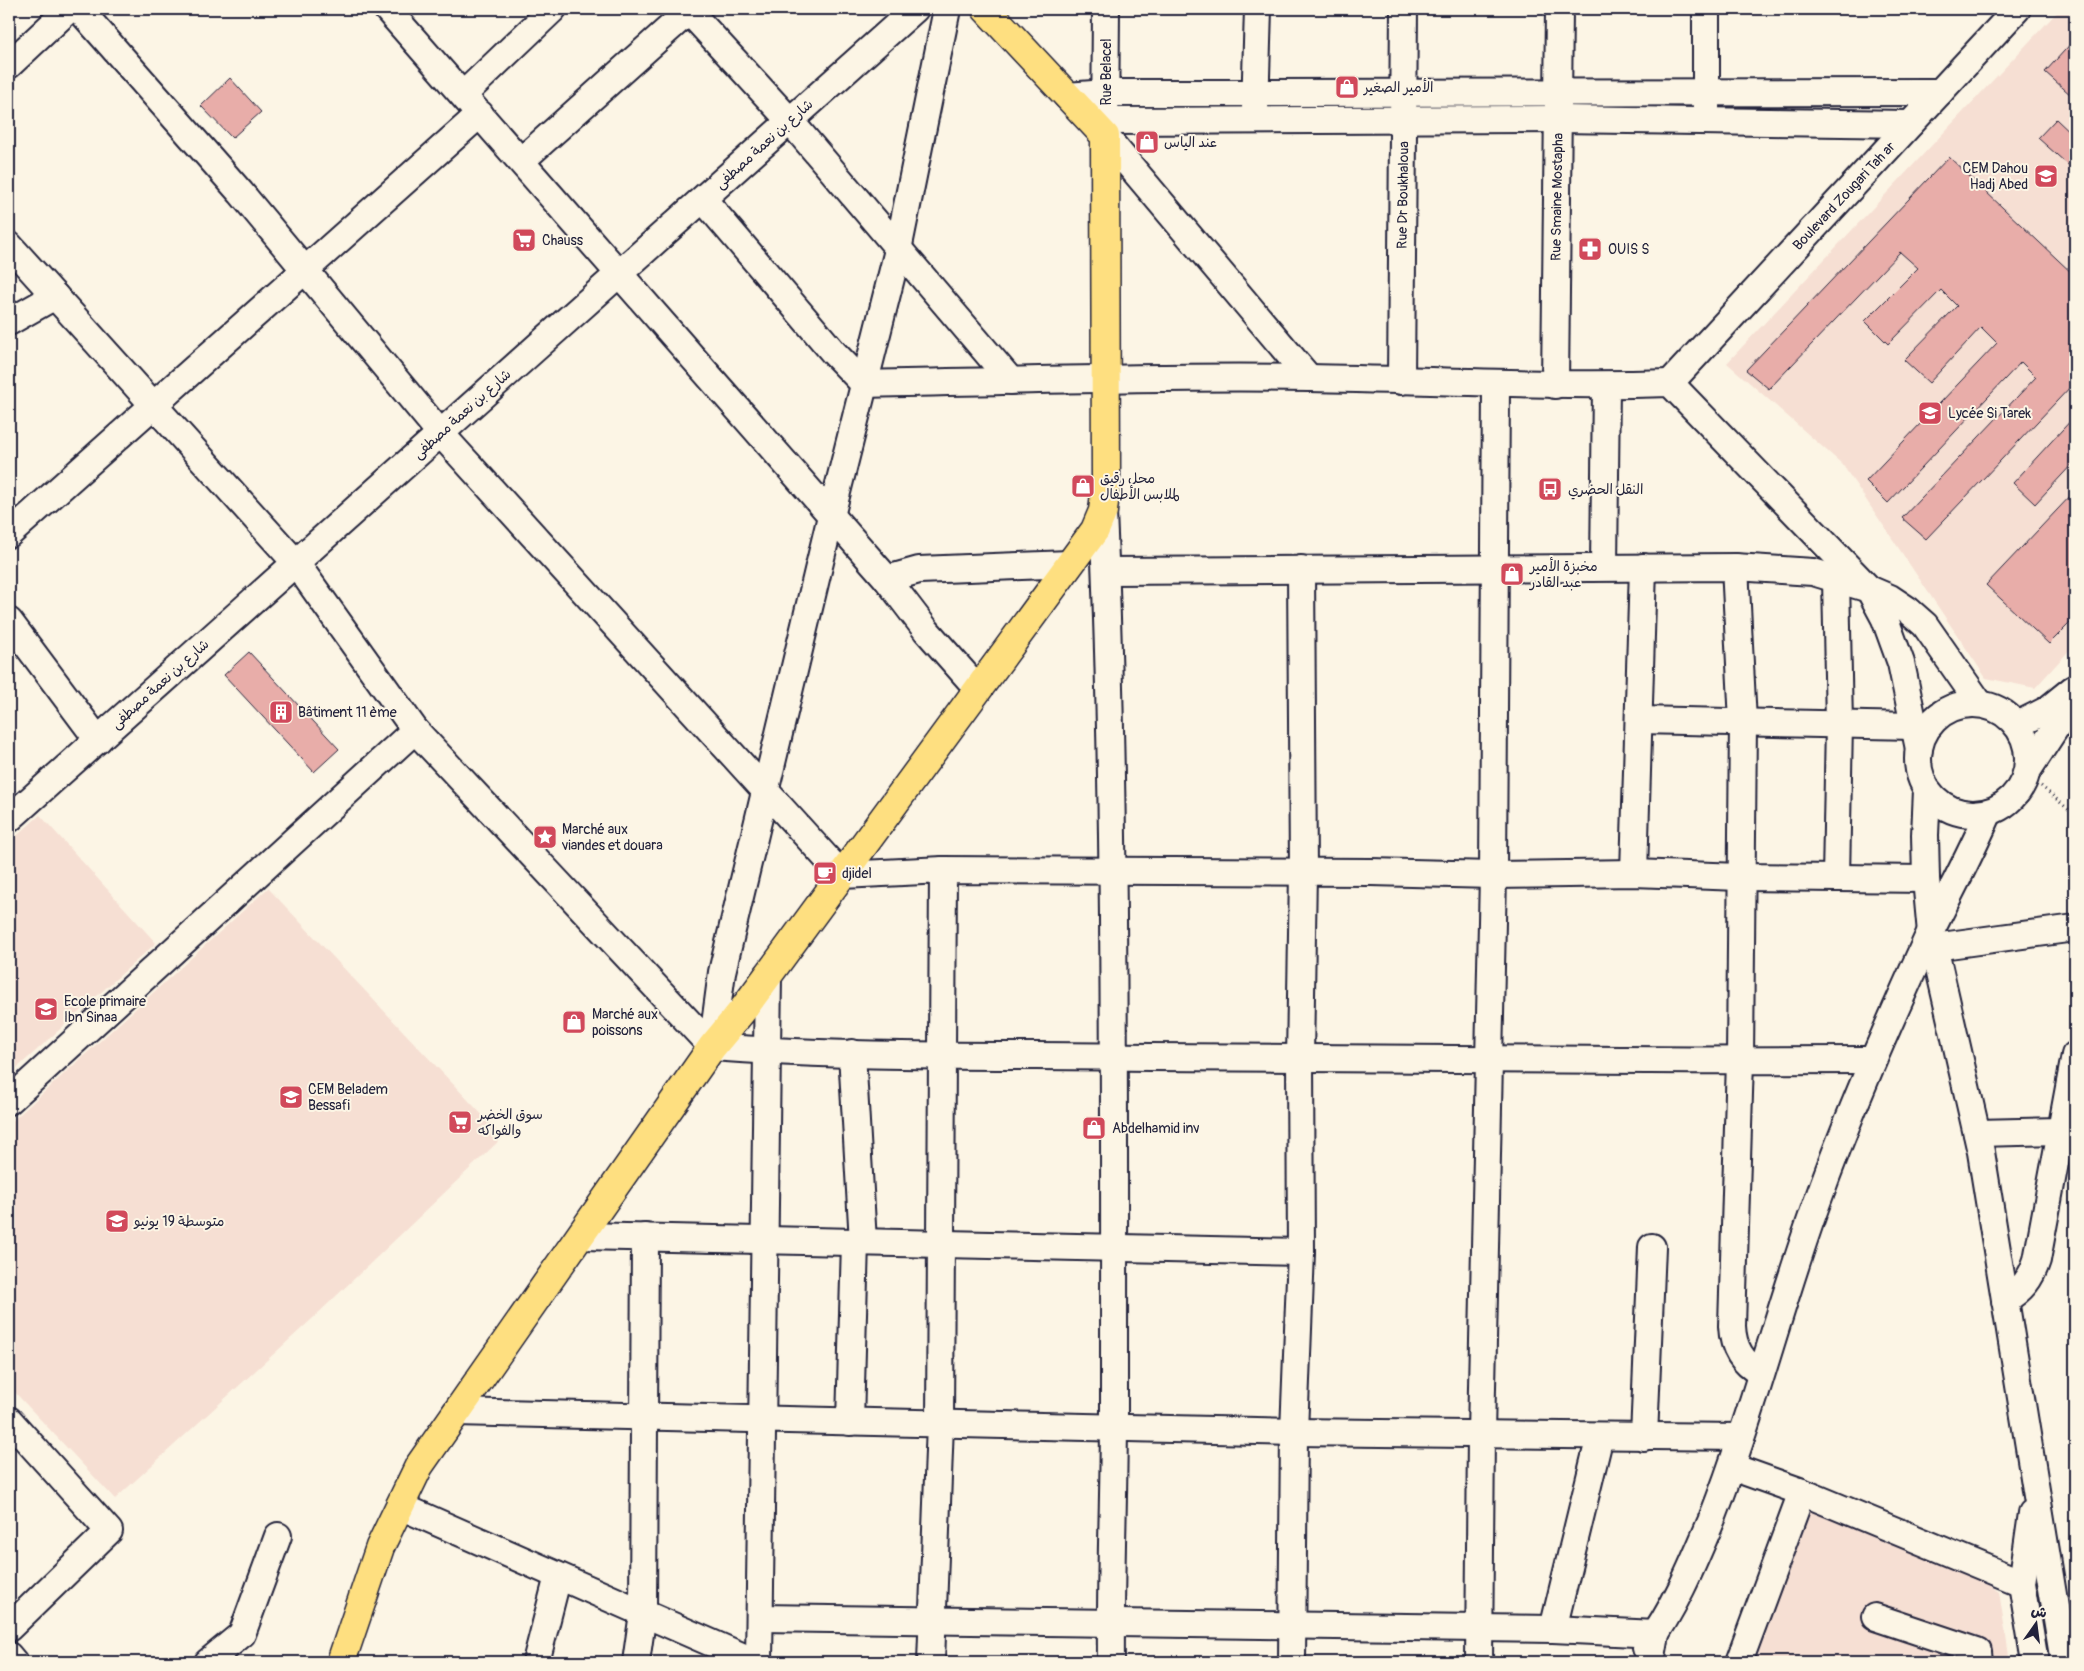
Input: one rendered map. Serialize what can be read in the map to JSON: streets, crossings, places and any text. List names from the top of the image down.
{
  "streets": {
    "street": [
      "Rue Belacel",
      "شارع بن نعمة مصطفى",
      "Rue Dr Boukhaloua",
      "Boulevard Zougari Tah ar",
      "Rue Smaine Mostapha"
    ]
  },
  "places": {
    "shop": [
      "الأمير الصغير",
      "عند الياس",
      "محل رقيق لملابس الأطفال",
      "مخبزة الأمير عبد القادر",
      "Marché aux poissons",
      "Abdelhamid inv"
    ],
    "school or university": [
      "CEM Dahou Hadj Abed",
      "Lycée Si Tarek",
      "Ecole primaire Ibn Sinaa",
      "CEM Beladem Bessafi",
      "متوسطة 19 يونيو"
    ],
    "supermarket": ["Chauss", "سوق الخضر والفواكه"],
    "pharmacy": ["OUIS S"],
    "bus stop": ["النقل الحضري"],
    "building": ["Bâtiment 11 ème"],
    "place": ["Marché aux viandes et douara"],
    "cafe": ["djidel"]
  },
  "north": "top"
}
